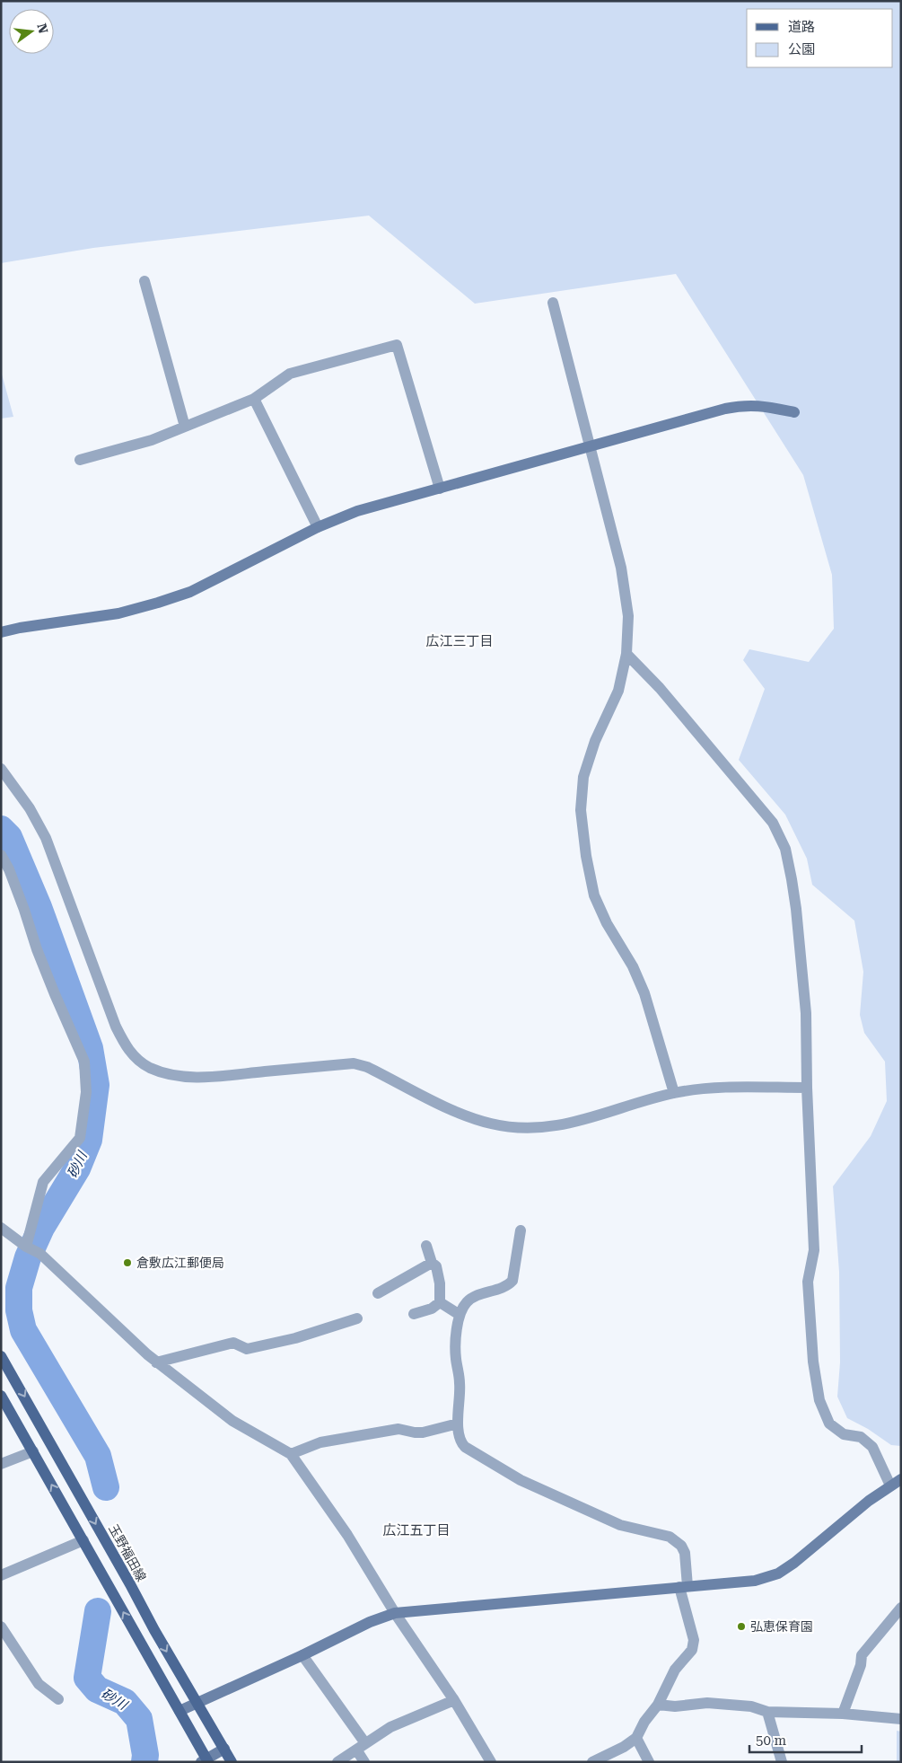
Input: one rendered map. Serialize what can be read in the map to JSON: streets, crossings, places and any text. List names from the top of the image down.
{
  "streets": {
    "main road": ["玉野福田線"]
  },
  "districts": ["広江三丁目", "広江五丁目"],
  "water": ["砂川"],
  "places": ["倉敷広江郵便局", "弘恵保育園"],
  "legend": ["道路", "公園"],
  "scale_bar": "50 m",
  "north": "right"
}
